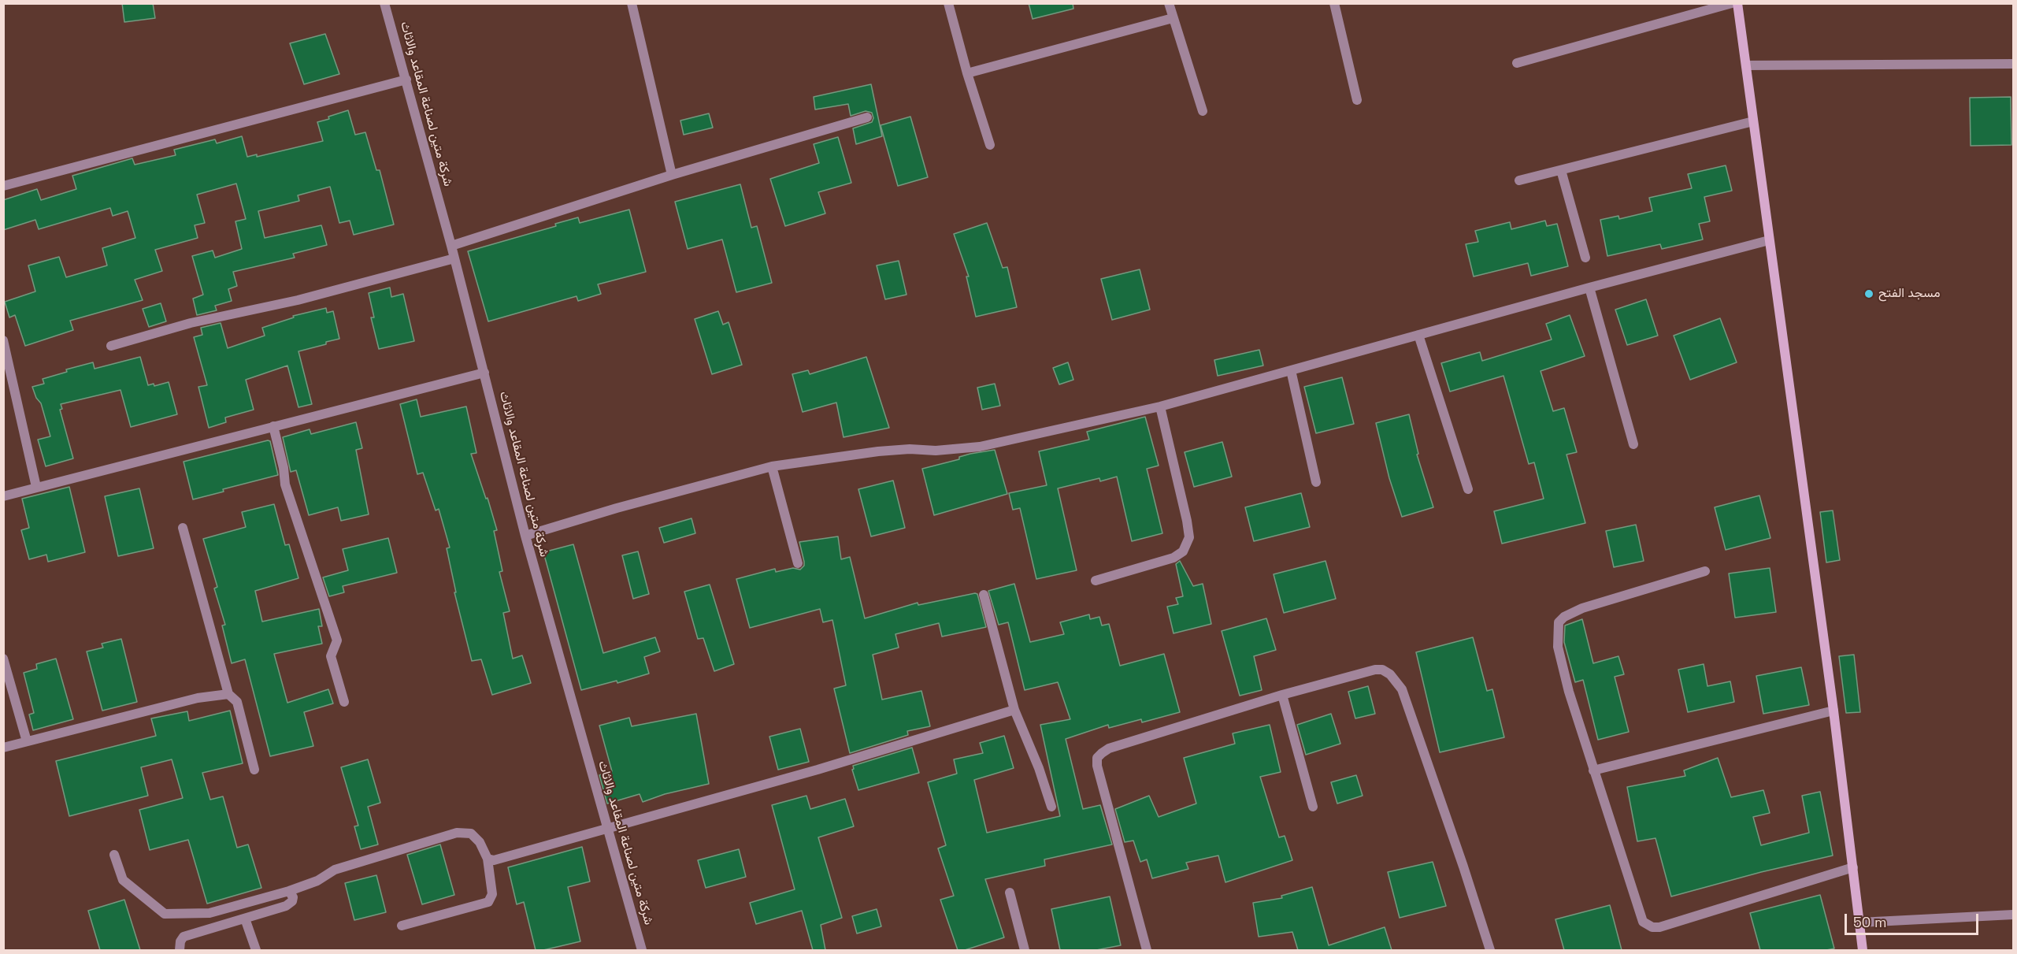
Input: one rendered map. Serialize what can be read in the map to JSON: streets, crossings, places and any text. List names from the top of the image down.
{
  "streets": {
    "street": ["شركة متين لصناعة المقاعد والاثاث"]
  },
  "places": ["مسجد الفتح"],
  "scale_bar": "50 m"
}
